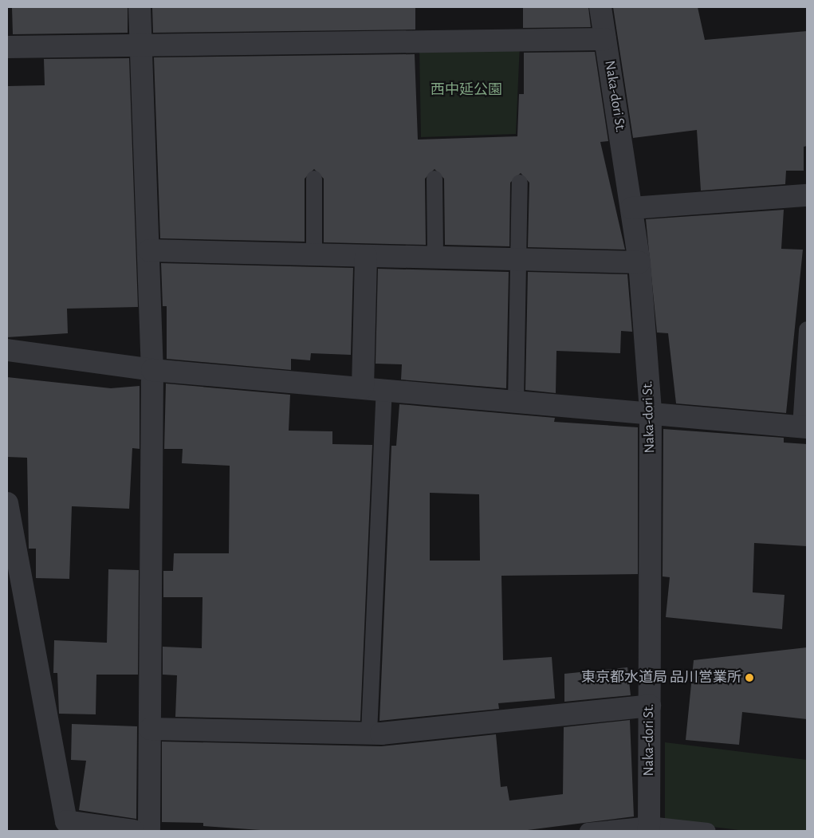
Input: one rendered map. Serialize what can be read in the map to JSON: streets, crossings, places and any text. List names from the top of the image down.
{
  "streets": {
    "street": ["Naka-dori St."]
  },
  "parks": ["西中延公園"],
  "places": ["東京都水道局 品川営業所"]
}
